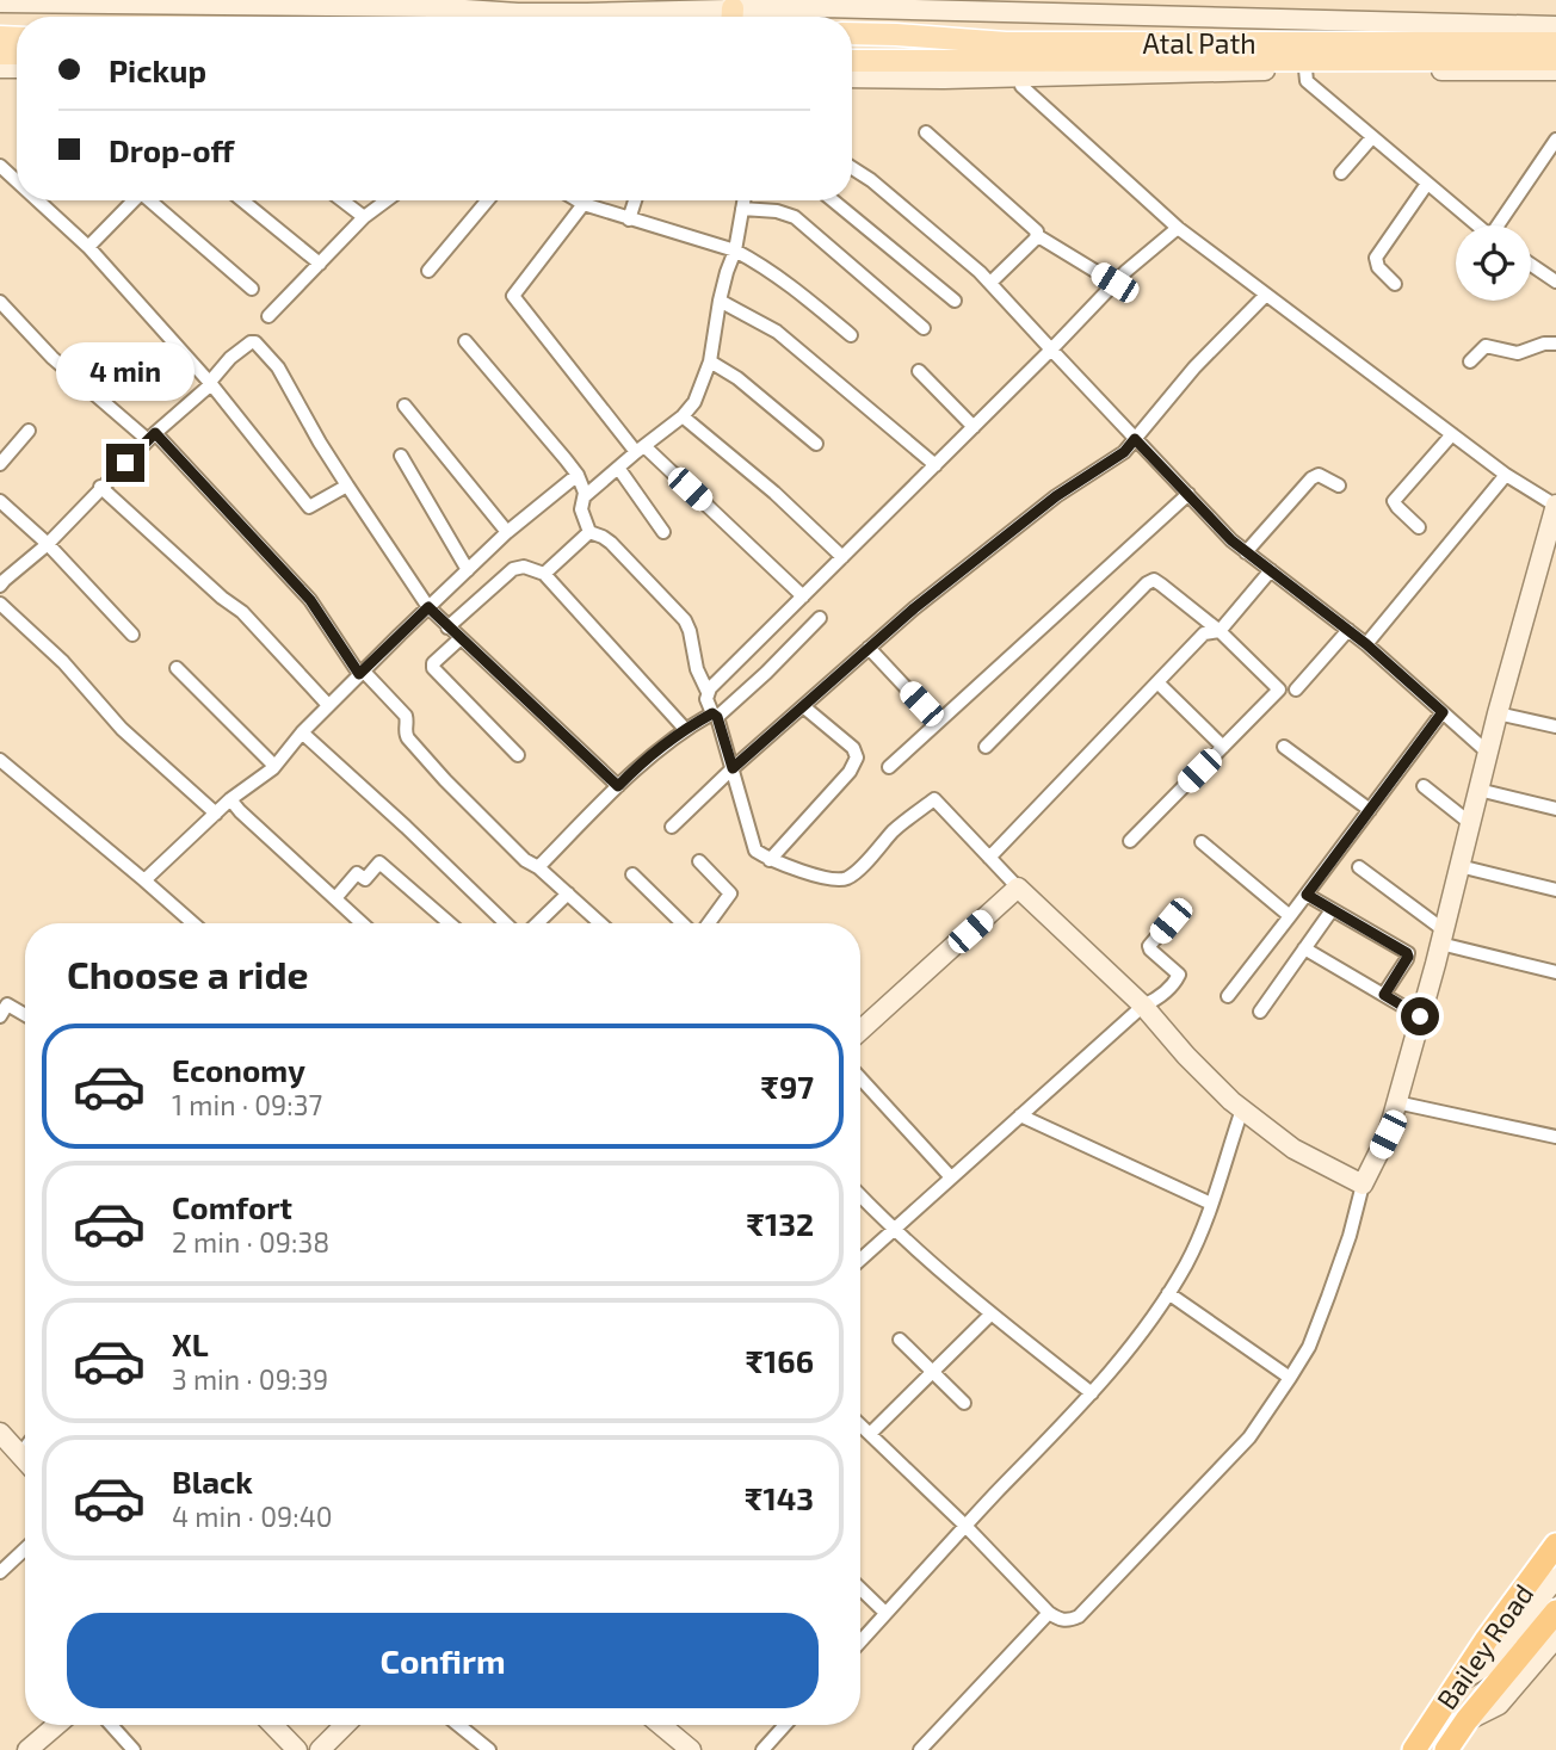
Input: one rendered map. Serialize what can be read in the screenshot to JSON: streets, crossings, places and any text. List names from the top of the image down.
{
  "streets": {
    "highway": ["Bailey Road"],
    "main road": ["Atal Path"]
  },
  "page": {
    "banner": ["Pickup", "Drop-off"],
    "bubble": "4 min",
    "heading": "Choose a ride",
    "list": [
      {
        "name": "Economy",
        "note": "1 min · 09:37",
        "value": "₹97"
      },
      {
        "name": "Comfort",
        "note": "2 min · 09:38",
        "value": "₹132"
      },
      {
        "name": "XL",
        "note": "3 min · 09:39",
        "value": "₹166"
      },
      {
        "name": "Black",
        "note": "4 min · 09:40",
        "value": "₹143"
      }
    ],
    "buttons": "Confirm"
  }
}
